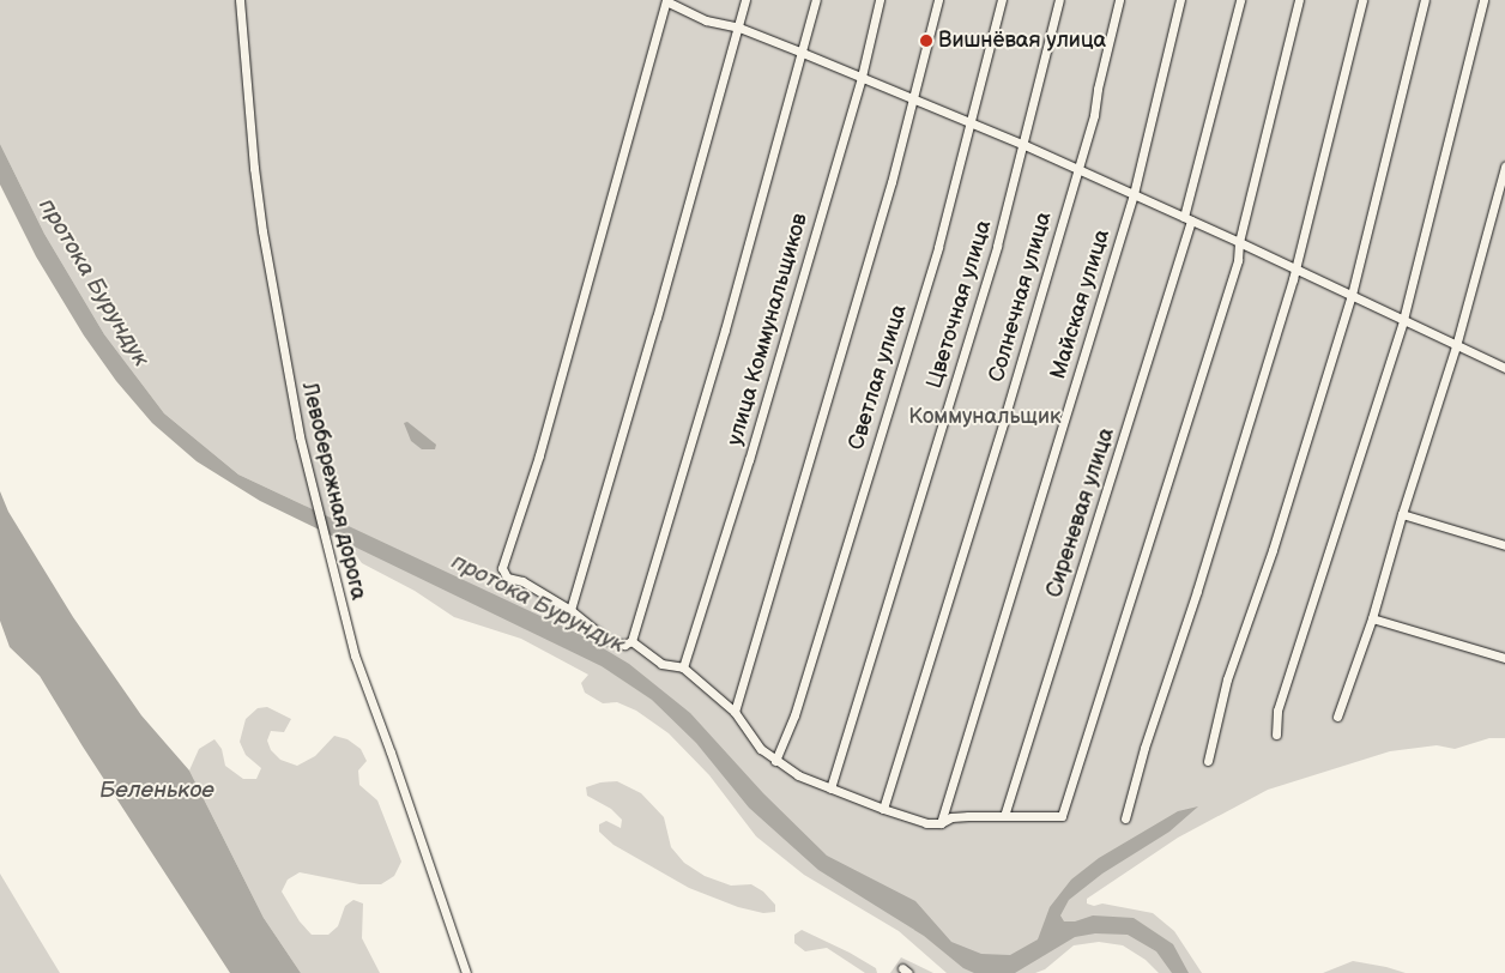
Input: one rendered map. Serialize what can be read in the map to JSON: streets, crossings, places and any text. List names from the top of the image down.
{
  "streets": {
    "street": [
      "Солнечная улица",
      "Цветочная улица",
      "Майская улица",
      "улица Коммунальщиков",
      "Светлая улица",
      "Левобережная дорога",
      "Сиреневая улица"
    ]
  },
  "water": ["протока Бурундук", "Беленькое"],
  "parks": ["Коммунальщик"],
  "places": ["Вишнёвая улица"]
}
